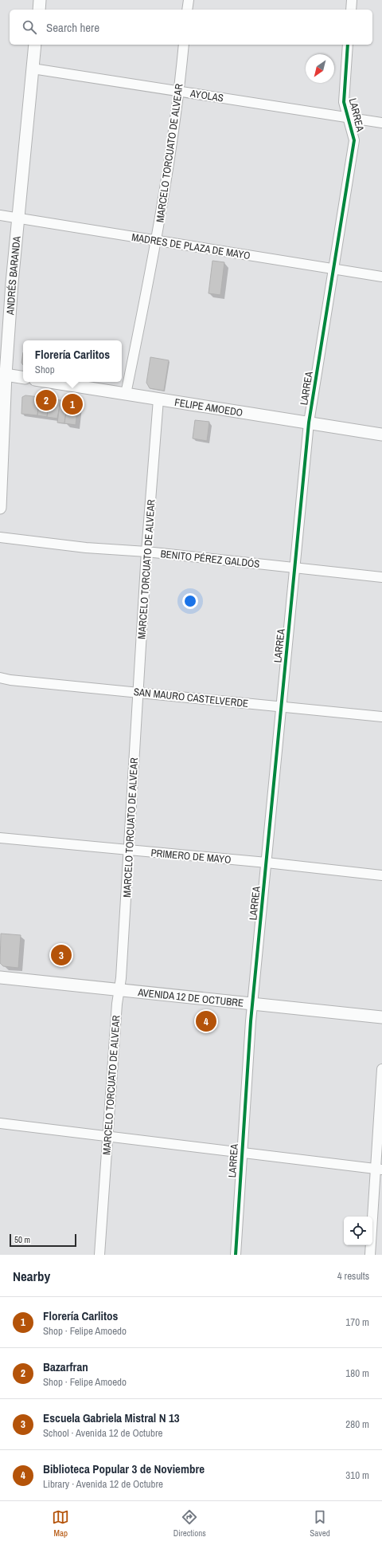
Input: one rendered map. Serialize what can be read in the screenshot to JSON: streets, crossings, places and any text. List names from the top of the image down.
{
  "streets": {
    "main road": ["ANDRÉS BARANDA", "FELIPE AMOEDO", "AVENIDA 12 DE OCTUBRE"],
    "street": [
      "AYOLAS",
      "LARREA",
      "MARCELO TORCUATO DE ALVEAR",
      "MADRES DE PLAZA DE MAYO",
      "BENITO PÉREZ GALDÓS",
      "SAN MAURO CASTELVERDE",
      "PRIMERO DE MAYO"
    ]
  },
  "crossings": [
    ["AYOLAS", "LARREA"],
    ["AYOLAS", "MARCELO TORCUATO DE ALVEAR"],
    ["AYOLAS", "ANDRÉS BARANDA"],
    ["LARREA", "MADRES DE PLAZA DE MAYO"],
    ["LARREA", "FELIPE AMOEDO"],
    ["LARREA", "BENITO PÉREZ GALDÓS"],
    ["LARREA", "SAN MAURO CASTELVERDE"],
    ["LARREA", "PRIMERO DE MAYO"],
    ["LARREA", "AVENIDA 12 DE OCTUBRE"],
    ["MARCELO TORCUATO DE ALVEAR", "MADRES DE PLAZA DE MAYO"],
    ["MARCELO TORCUATO DE ALVEAR", "FELIPE AMOEDO"],
    ["MARCELO TORCUATO DE ALVEAR", "BENITO PÉREZ GALDÓS"],
    ["MARCELO TORCUATO DE ALVEAR", "SAN MAURO CASTELVERDE"],
    ["MARCELO TORCUATO DE ALVEAR", "PRIMERO DE MAYO"],
    ["MARCELO TORCUATO DE ALVEAR", "AVENIDA 12 DE OCTUBRE"],
    ["MADRES DE PLAZA DE MAYO", "ANDRÉS BARANDA"]
  ],
  "scale_bar": "50 m",
  "north": "bottom left",
  "page": {
    "search": "Search here",
    "popup": ["Florería Carlitos", "Shop"],
    "pins": [
      "2",
      "1",
      "3",
      "4"
    ],
    "scale": "50 m",
    "heading": ["Nearby", "4 results"],
    "list": [
      {
        "mark": "1",
        "name": "Florería Carlitos",
        "note": "Shop · Felipe Amoedo",
        "value": "170 m"
      },
      {
        "mark": "2",
        "name": "Bazarfran",
        "note": "Shop · Felipe Amoedo",
        "value": "180 m"
      },
      {
        "mark": "3",
        "name": "Escuela Gabriela Mistral N 13",
        "note": "School · Avenida 12 de Octubre",
        "value": "280 m"
      },
      {
        "mark": "4",
        "name": "Biblioteca Popular 3 de Noviembre",
        "note": "Library · Avenida 12 de Octubre",
        "value": "310 m"
      }
    ],
    "nav": ["Map", "Directions", "Saved"]
  }
}
